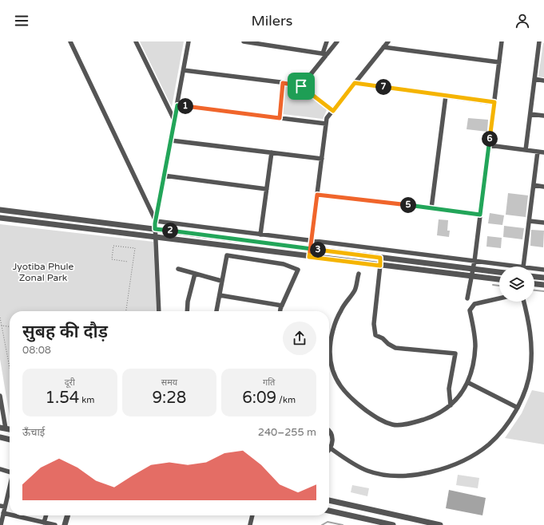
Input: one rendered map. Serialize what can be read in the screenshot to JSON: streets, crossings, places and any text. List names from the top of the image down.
{
  "parks": ["Jyotiba Phule Zonal Park"],
  "page": {
    "header": "Milers",
    "pins": [
      "7",
      "1",
      "6",
      "5",
      "2",
      "3"
    ],
    "heading": ["सुबह की दौड़", "08:08"],
    "stats": [
      ["दूरी", "1.54 km"],
      ["समय", "9:28"],
      ["गति", "6:09 /km"]
    ],
    "chart": ["ऊँचाई", "240–255 m"]
  }
}
